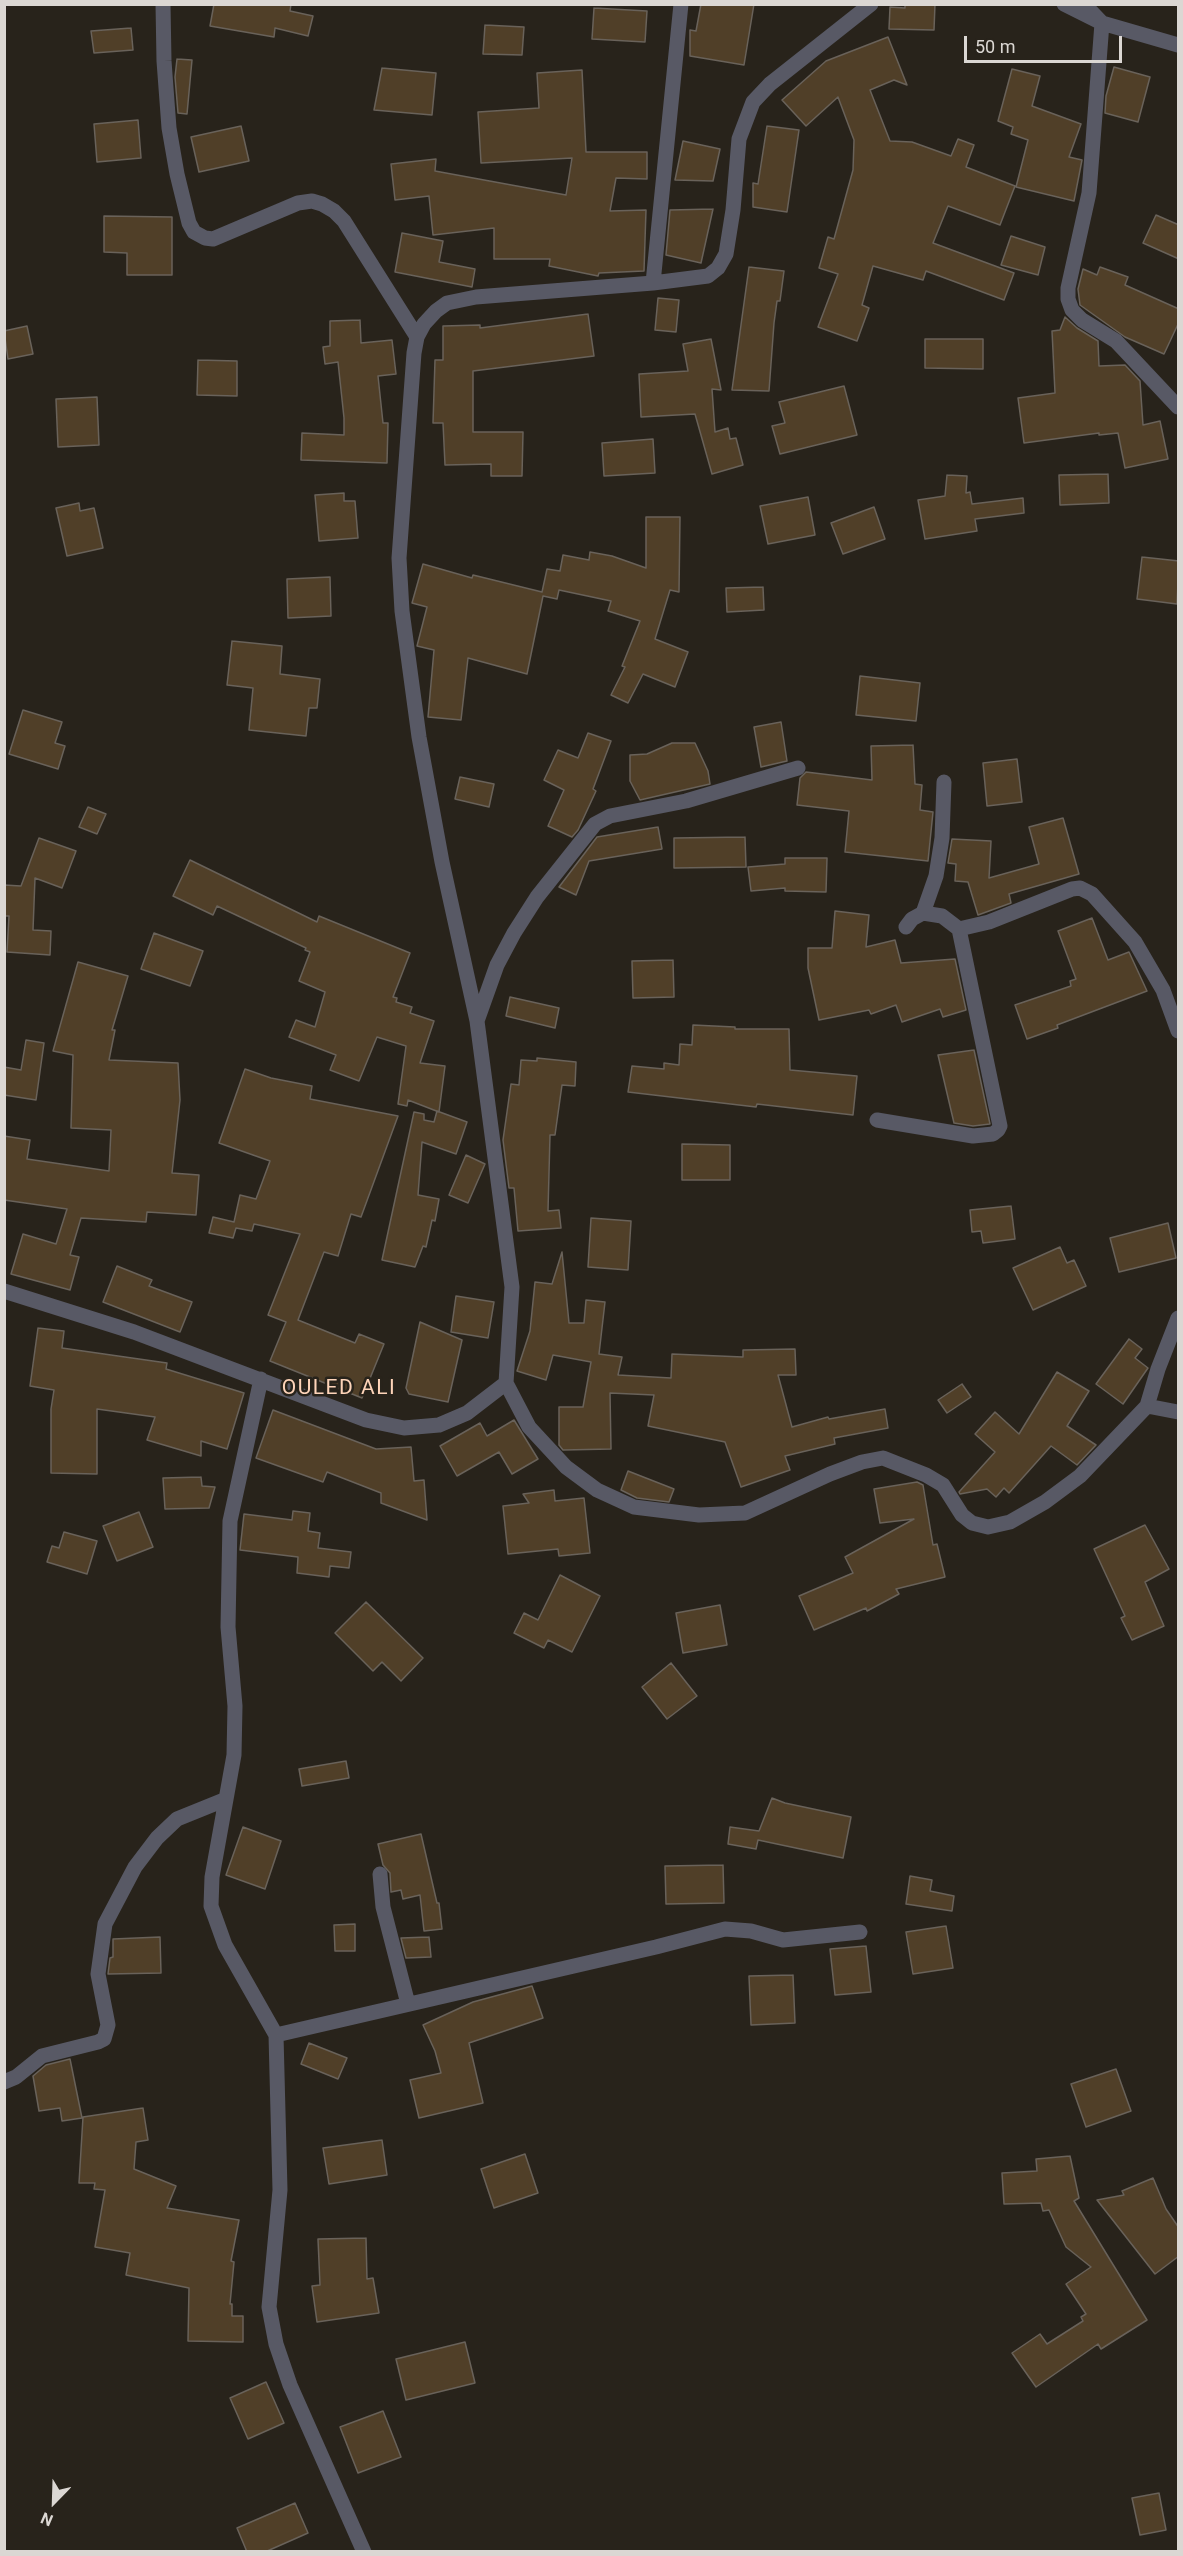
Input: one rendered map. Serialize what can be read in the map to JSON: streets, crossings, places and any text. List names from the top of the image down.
{
  "districts": ["OULED ALI"],
  "scale_bar": "50 m",
  "north": "bottom left"
}
